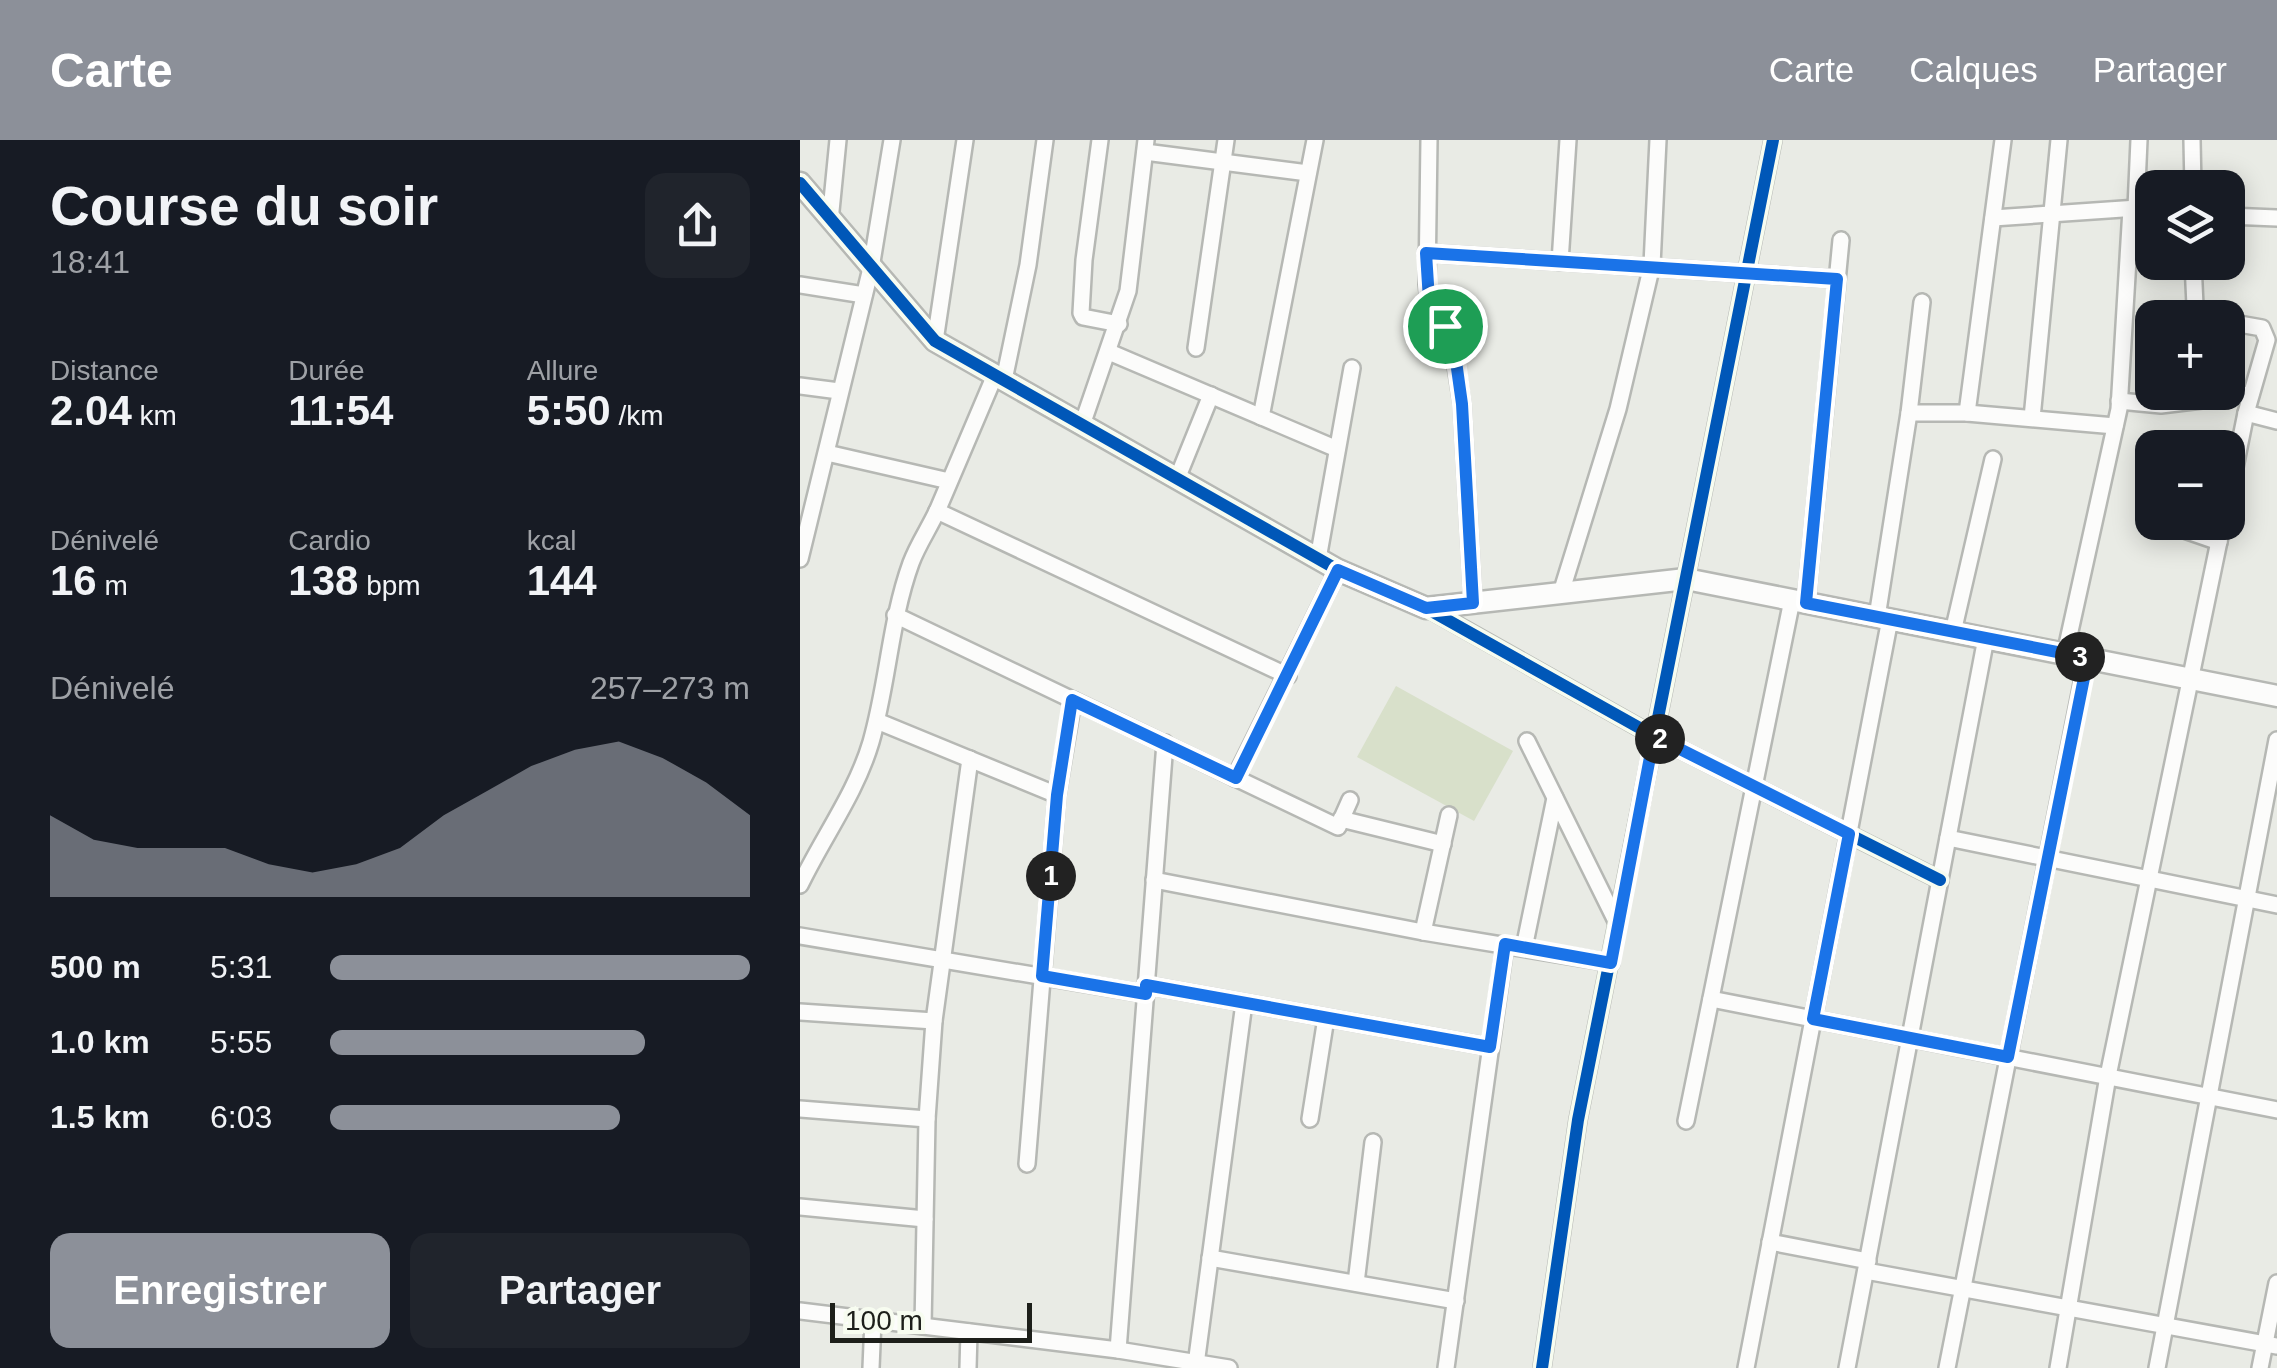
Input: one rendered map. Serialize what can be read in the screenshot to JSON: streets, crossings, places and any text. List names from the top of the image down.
{
  "scale_bar": "100 m",
  "page": {
    "header": "Carte",
    "nav": ["Carte", "Calques", "Partager"],
    "heading": ["Course du soir", "18:41"],
    "map_buttons": ["+", "−"],
    "stats": [
      ["Distance", "2.04 km"],
      ["Durée", "11:54"],
      ["Allure", "5:50 /km"],
      ["Dénivelé", "16 m"],
      ["Cardio", "138 bpm"],
      ["kcal", "144"]
    ],
    "pins": ["3", "2", "1"],
    "chart": ["Dénivelé", "257–273 m"],
    "list": [
      {
        "name": "500 m",
        "note": "5:31"
      },
      {
        "name": "1.0 km",
        "note": "5:55"
      },
      {
        "name": "1.5 km",
        "note": "6:03"
      }
    ],
    "buttons": ["Enregistrer", "Partager"],
    "scale": "100 m"
  }
}
